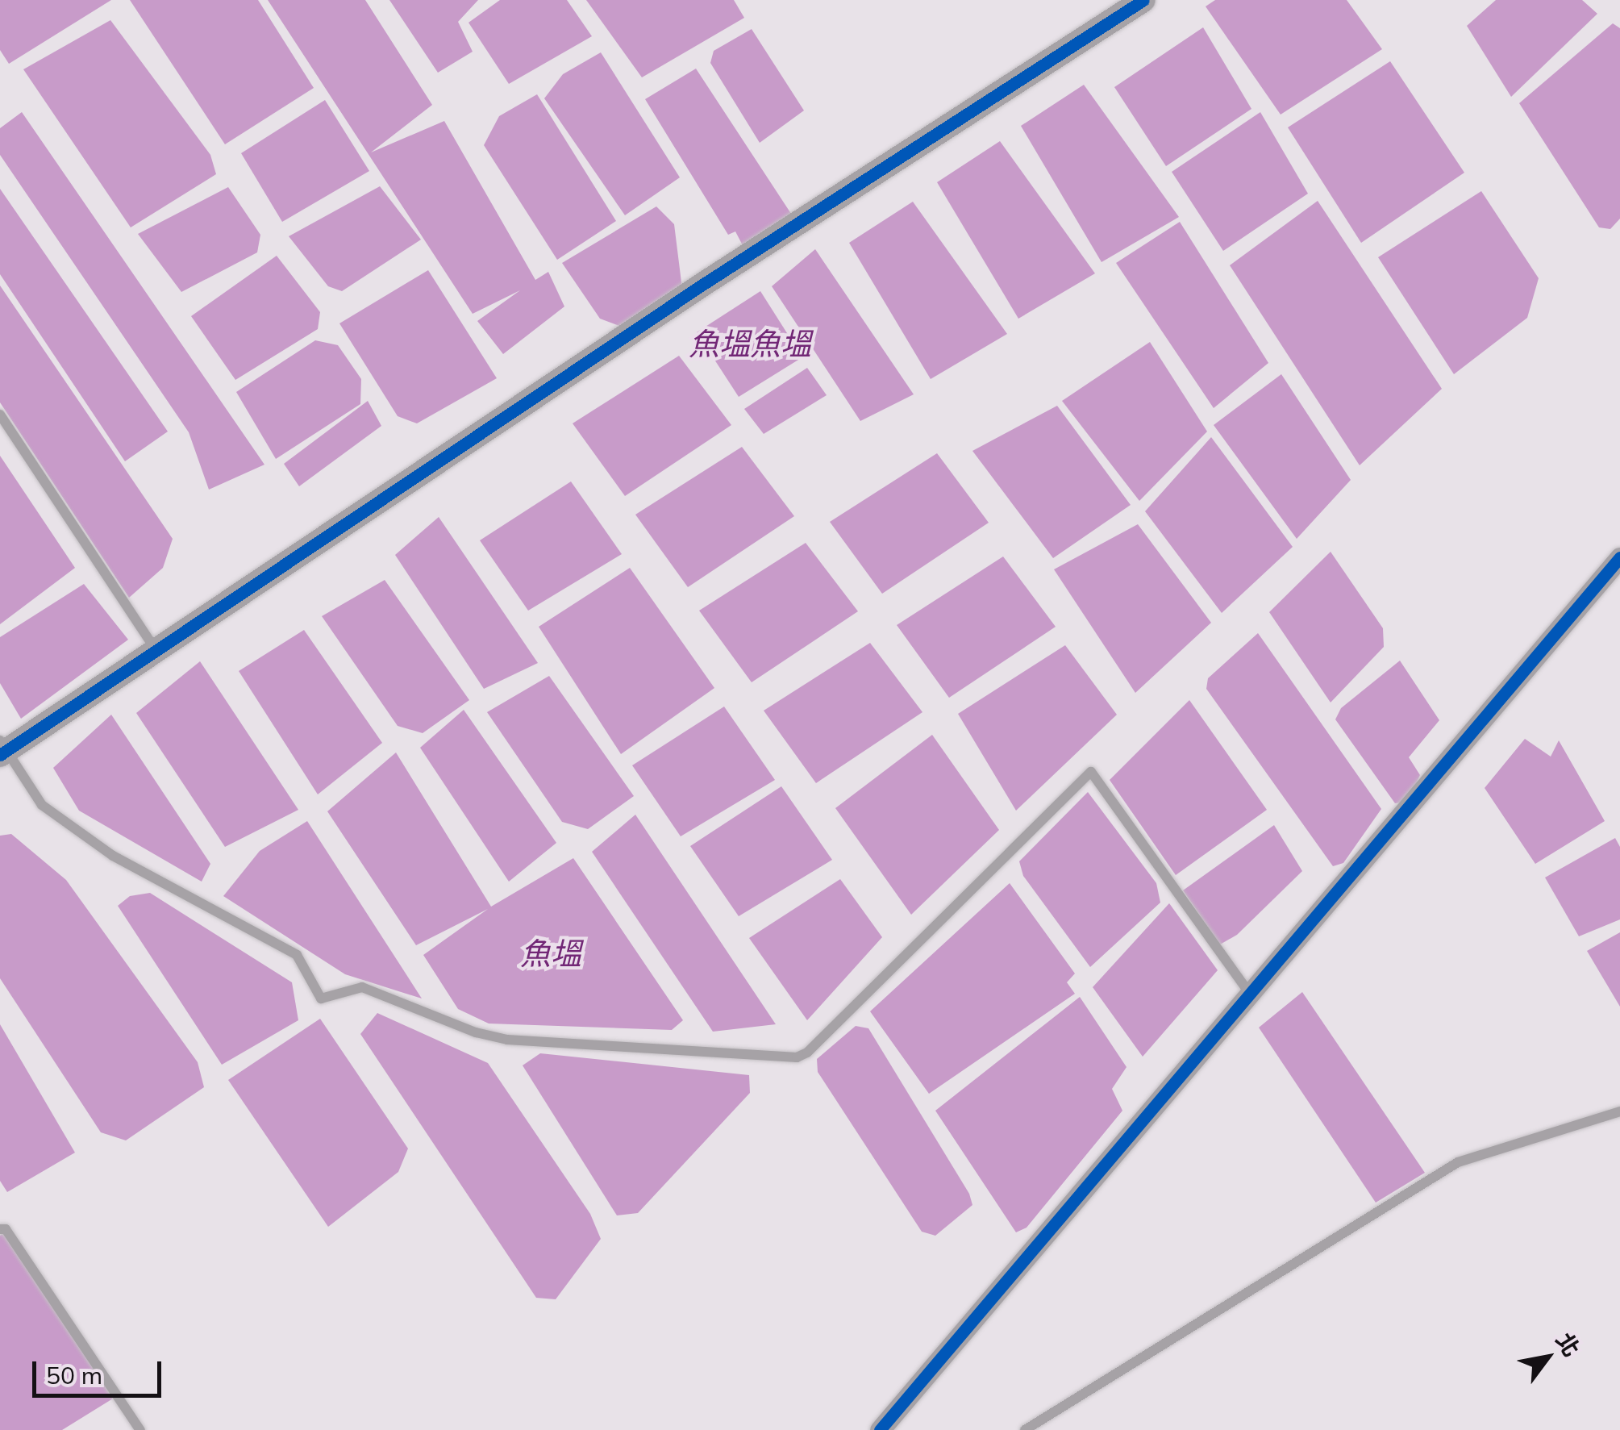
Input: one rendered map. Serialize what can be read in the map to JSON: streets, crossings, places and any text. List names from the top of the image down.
{
  "water": ["魚塭魚塭", "魚塭"],
  "scale_bar": "50 m",
  "north": "top right"
}
